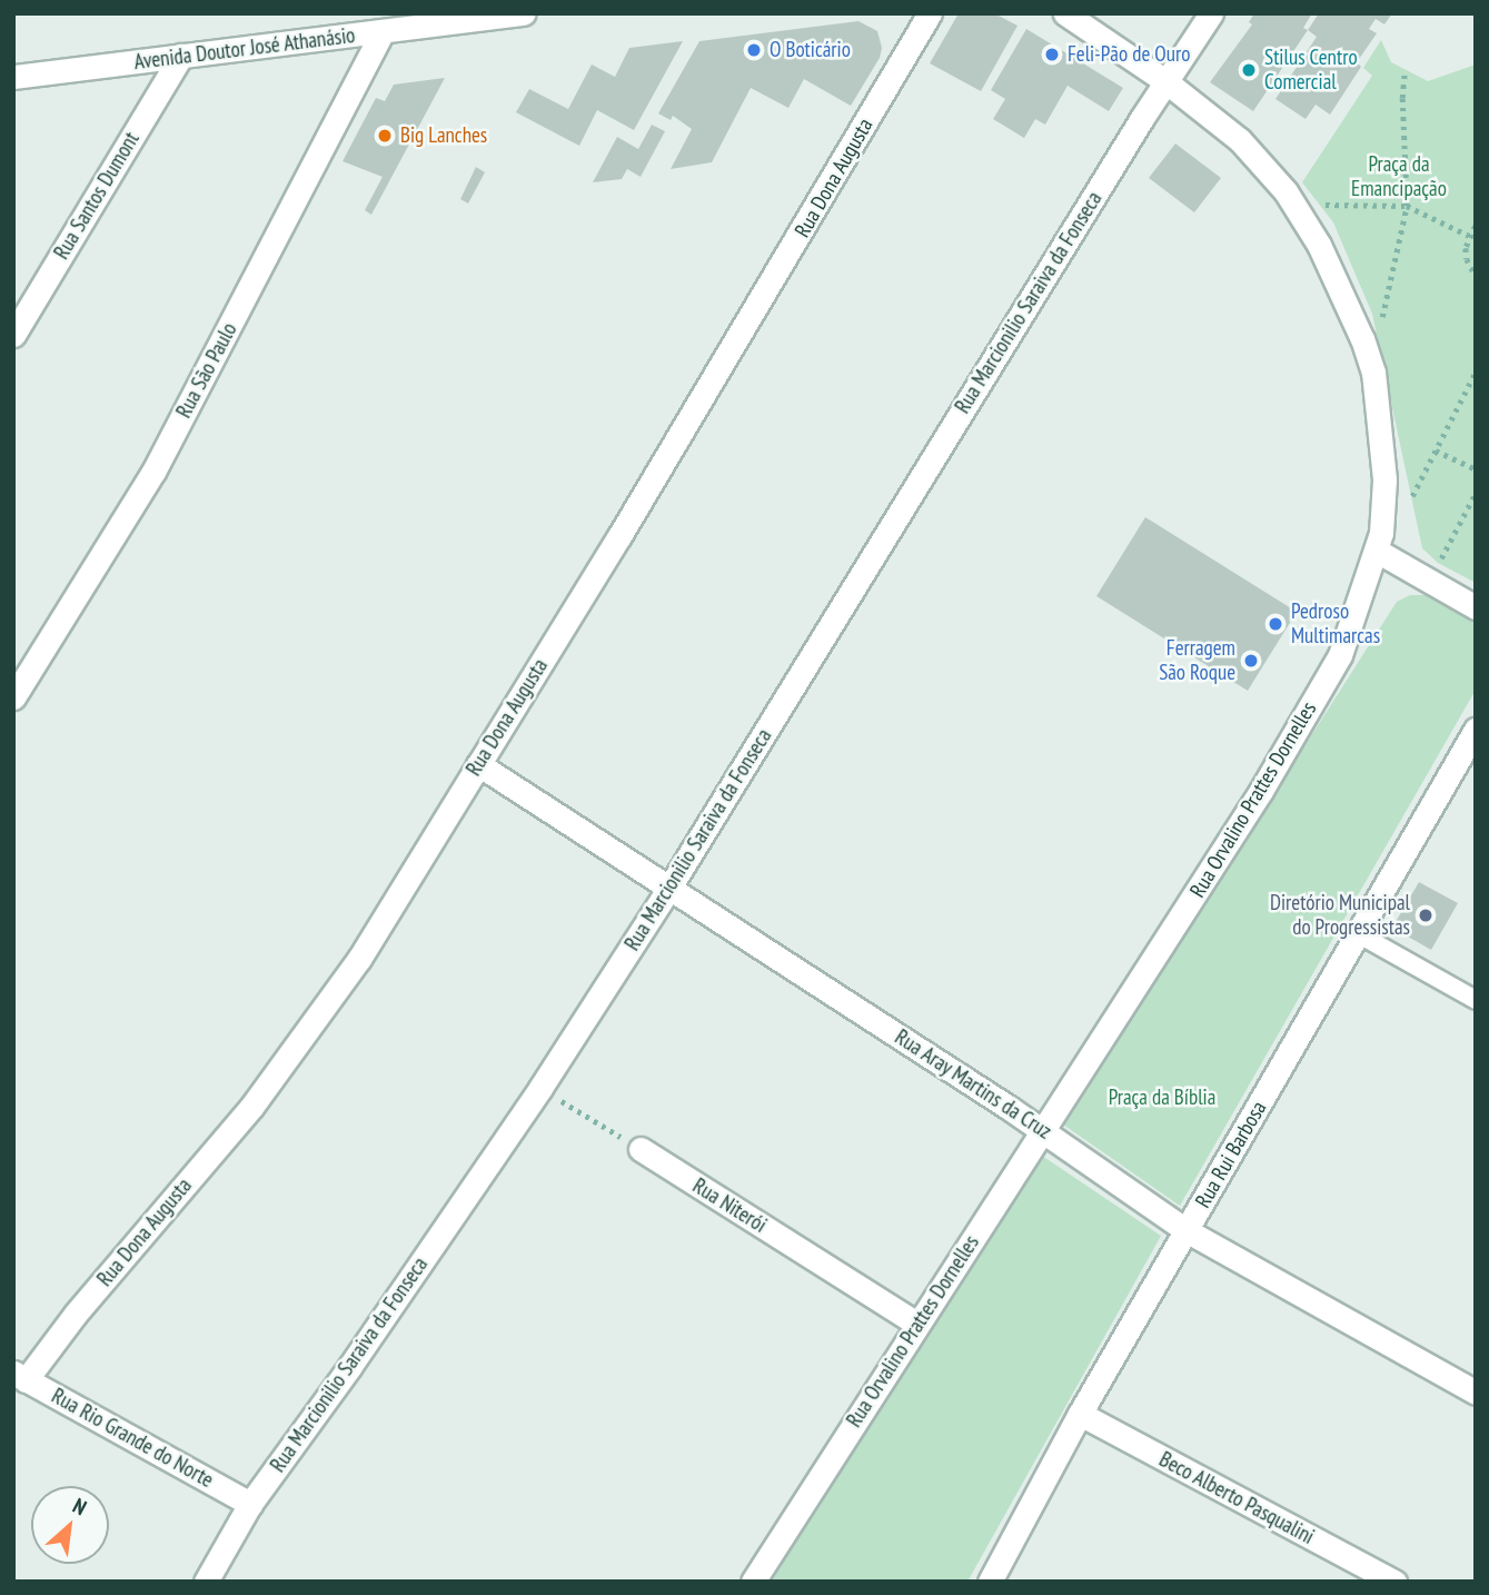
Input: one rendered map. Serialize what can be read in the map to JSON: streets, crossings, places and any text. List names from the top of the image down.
{
  "streets": {
    "street": [
      "Avenida Doutor José Athanásio",
      "Rua Dona Augusta",
      "Rua Santos Dumont",
      "Rua Marcionilio Saraiva da Fonseca",
      "Rua São Paulo",
      "Rua Orvalino Prattes Dornelles",
      "Rua Aray Martins da Cruz",
      "Rua Rui Barbosa",
      "Rua Niterói",
      "Rua Rio Grande do Norte",
      "Beco Alberto Pasqualini"
    ]
  },
  "crossings": [
    ["Avenida Doutor José Athanásio", "Rua Santos Dumont"],
    ["Avenida Doutor José Athanásio", "Rua São Paulo"],
    ["Rua Dona Augusta", "Rua Aray Martins da Cruz"],
    ["Rua Dona Augusta", "Rua Rio Grande do Norte"],
    ["Rua Marcionilio Saraiva da Fonseca", "Rua Orvalino Prattes Dornelles"],
    ["Rua Marcionilio Saraiva da Fonseca", "Rua Aray Martins da Cruz"],
    ["Rua Marcionilio Saraiva da Fonseca", "Rua Rio Grande do Norte"],
    ["Rua Orvalino Prattes Dornelles", "Rua Aray Martins da Cruz"],
    ["Rua Orvalino Prattes Dornelles", "Rua Niterói"],
    ["Rua Aray Martins da Cruz", "Rua Rui Barbosa"],
    ["Rua Rui Barbosa", "Beco Alberto Pasqualini"]
  ],
  "parks": ["Praça da Emancipação", "Praça da Bíblia"],
  "places": [
    "O Boticário",
    "Feli-Pão de Ouro",
    "Stilus Centro Comercial",
    "Big Lanches",
    "Pedroso Multimarcas",
    "Ferragem São Roque",
    "Diretório Municipal do Progressistas"
  ],
  "north": "top right"
}
